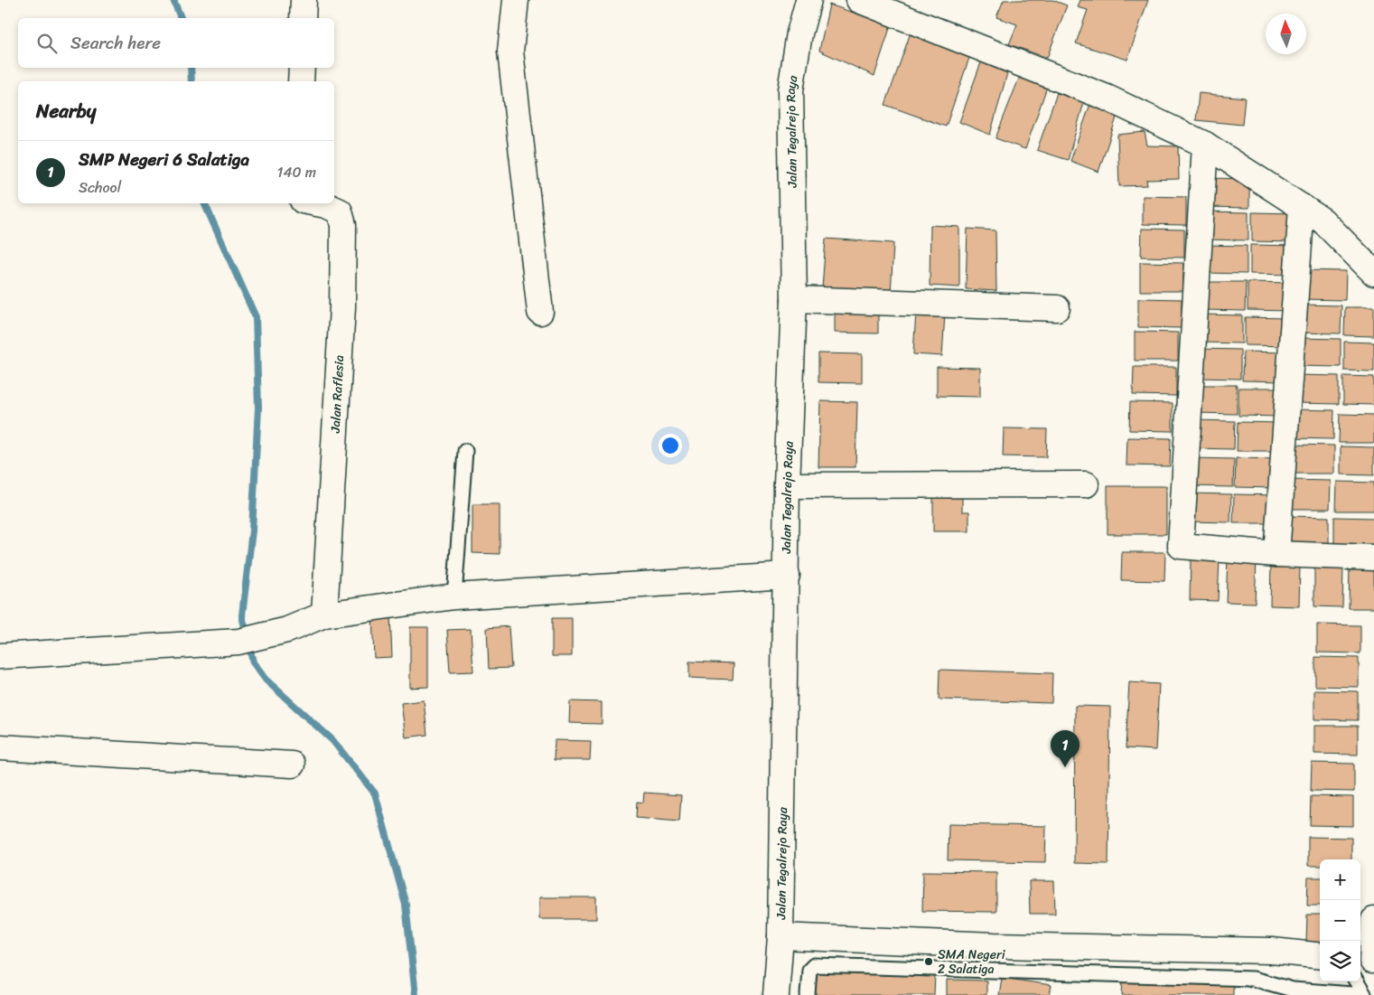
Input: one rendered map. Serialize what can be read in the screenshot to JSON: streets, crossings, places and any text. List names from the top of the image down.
{
  "streets": {
    "street": ["Jalan Tegalrejo Raya", "Jalan Raflesia"]
  },
  "places": ["SMA Negeri 2 Salatiga"],
  "north": "top",
  "page": {
    "search": "Search here",
    "heading": "Nearby",
    "list": [
      {
        "mark": "1",
        "name": "SMP Negeri 6 Salatiga",
        "note": "School",
        "value": "140 m"
      }
    ],
    "pins": "1",
    "map_buttons": ["+", "−"]
  }
}
